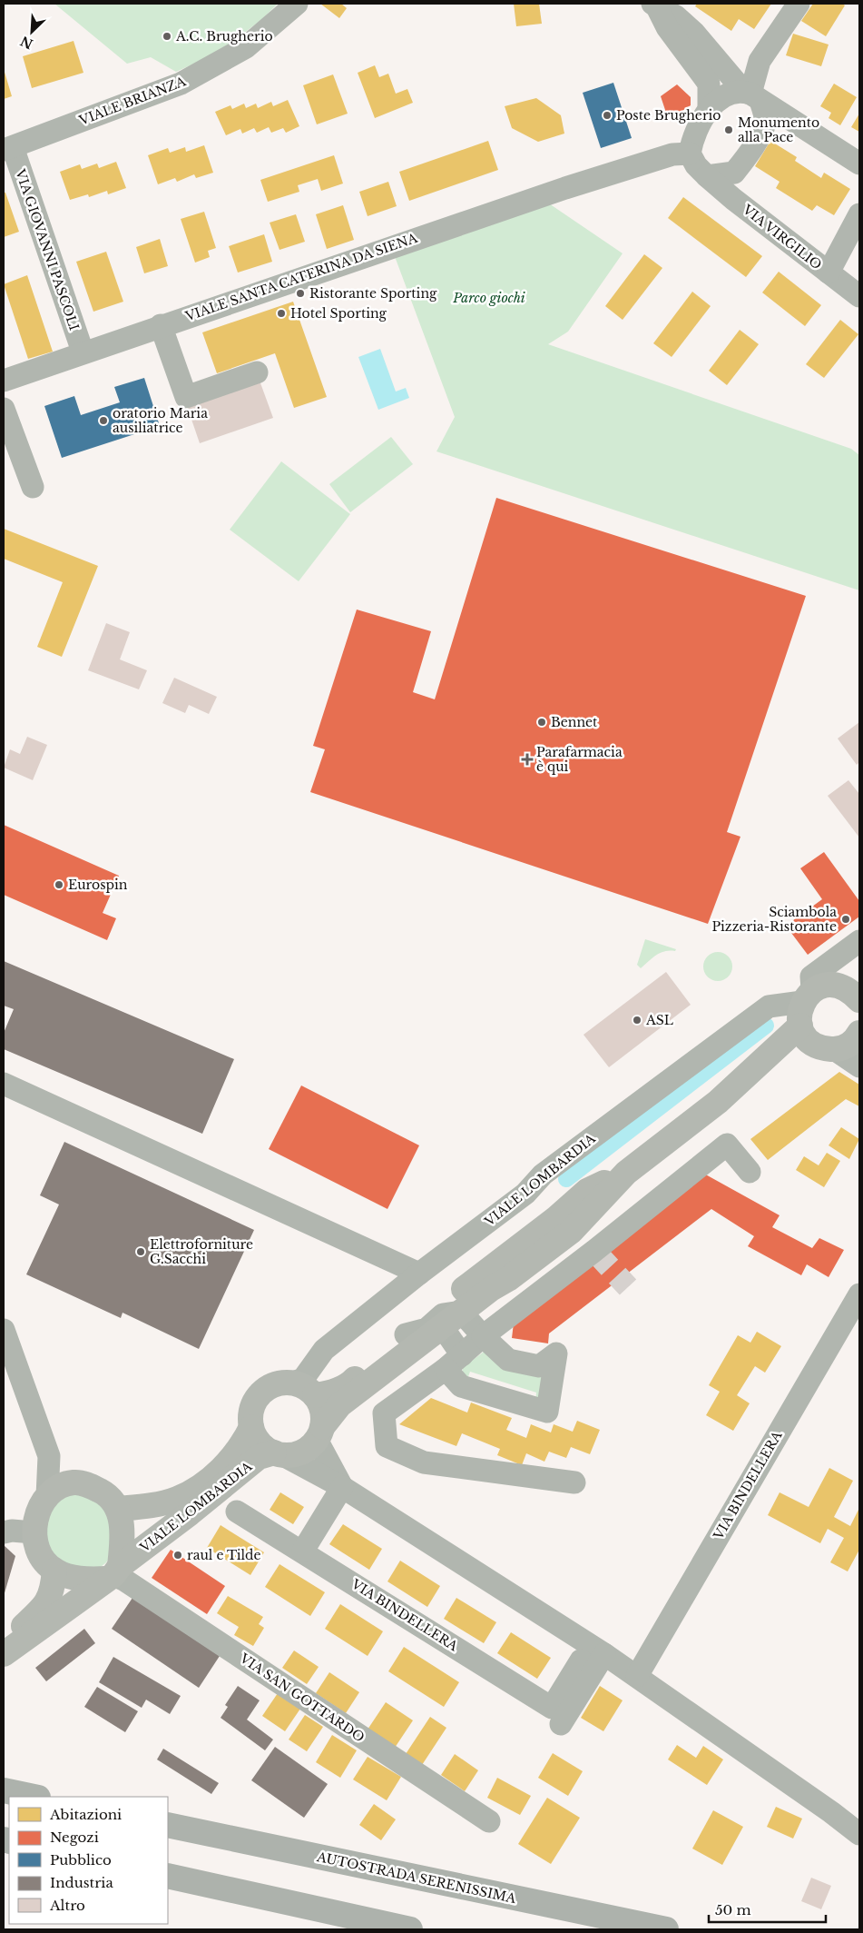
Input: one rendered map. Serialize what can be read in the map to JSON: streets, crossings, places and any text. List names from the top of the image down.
{
  "streets": {
    "highway": ["AUTOSTRADA SERENISSIMA"],
    "main road": ["VIALE LOMBARDIA"],
    "street": [
      "VIALE BRIANZA",
      "VIA VIRGILIO",
      "VIA GIOVANNI PASCOLI",
      "VIALE SANTA CATERINA DA SIENA",
      "VIA BINDELLERA",
      "VIA SAN GOTTARDO"
    ]
  },
  "crossings": [
    ["VIALE BRIANZA", "VIA GIOVANNI PASCOLI"],
    ["VIA VIRGILIO", "VIALE SANTA CATERINA DA SIENA"],
    ["VIA GIOVANNI PASCOLI", "VIALE SANTA CATERINA DA SIENA"],
    ["VIALE LOMBARDIA", "VIA SAN GOTTARDO"]
  ],
  "parks": ["Parco giochi"],
  "places": {
    "other": [
      "A.C. Brugherio",
      "Poste Brugherio",
      "Monumento alla Pace",
      "Ristorante Sporting",
      "Hotel Sporting",
      "oratorio Maria ausiliatrice",
      "Bennet",
      "Eurospin",
      "Sciambola Pizzeria-Ristorante",
      "ASL",
      "Elettroforniture G.Sacchi",
      "raul e Tilde"
    ],
    "health": ["Parafarmacia è qui"]
  },
  "legend": [
    "Abitazioni",
    "Negozi",
    "Pubblico",
    "Industria",
    "Altro"
  ],
  "scale_bar": "50 m",
  "north": "bottom left"
}
